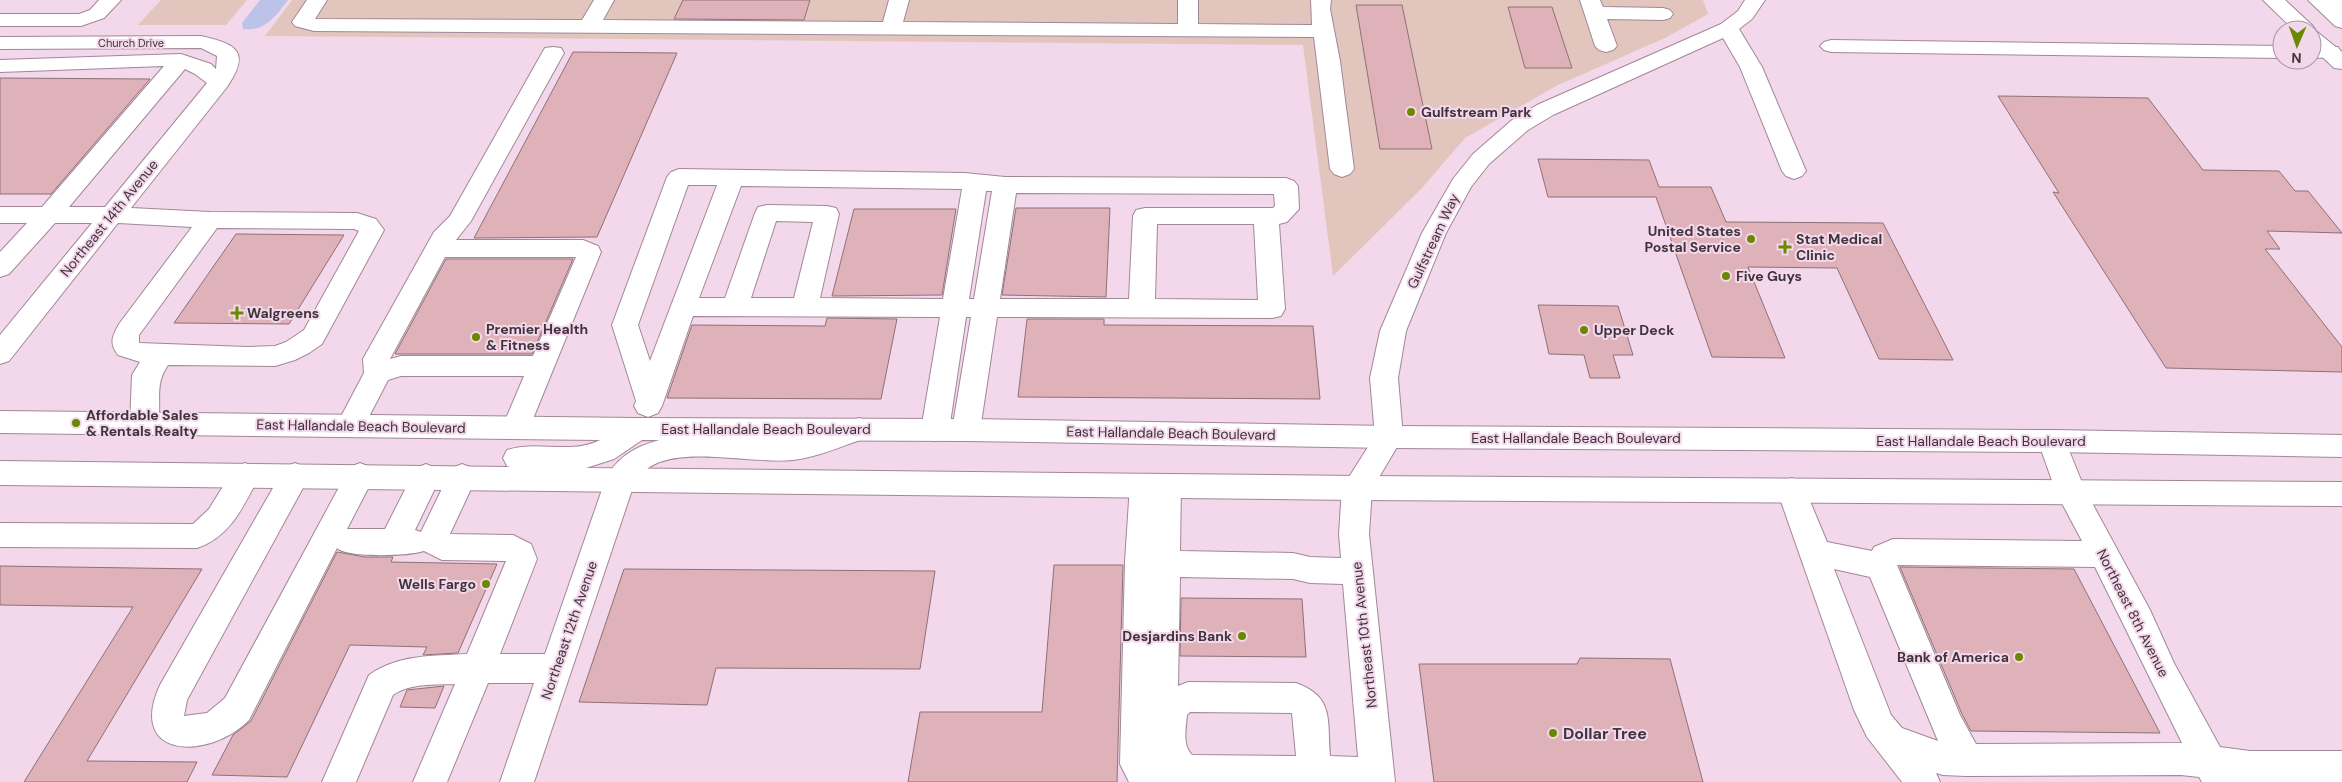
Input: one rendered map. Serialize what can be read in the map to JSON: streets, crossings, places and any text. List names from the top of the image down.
{
  "streets": {
    "main road": [
      "Church Drive",
      "Northeast 14th Avenue",
      "Gulfstream Way",
      "East Hallandale Beach Boulevard",
      "Northeast 8th Avenue",
      "Northeast 12th Avenue",
      "Northeast 10th Avenue"
    ]
  },
  "crossings": [
    ["Church Drive", "Northeast 14th Avenue"],
    ["Gulfstream Way", "East Hallandale Beach Boulevard"],
    ["East Hallandale Beach Boulevard", "Northeast 8th Avenue"]
  ],
  "places": {
    "other": [
      "Gulfstream Park",
      "United States Postal Service",
      "Five Guys",
      "Upper Deck",
      "Premier Health & Fitness",
      "Affordable Sales & Rentals Realty",
      "Wells Fargo",
      "Desjardins Bank",
      "Bank of America",
      "Dollar Tree"
    ],
    "health": ["Stat Medical Clinic", "Walgreens"]
  },
  "north": "bottom"
}
